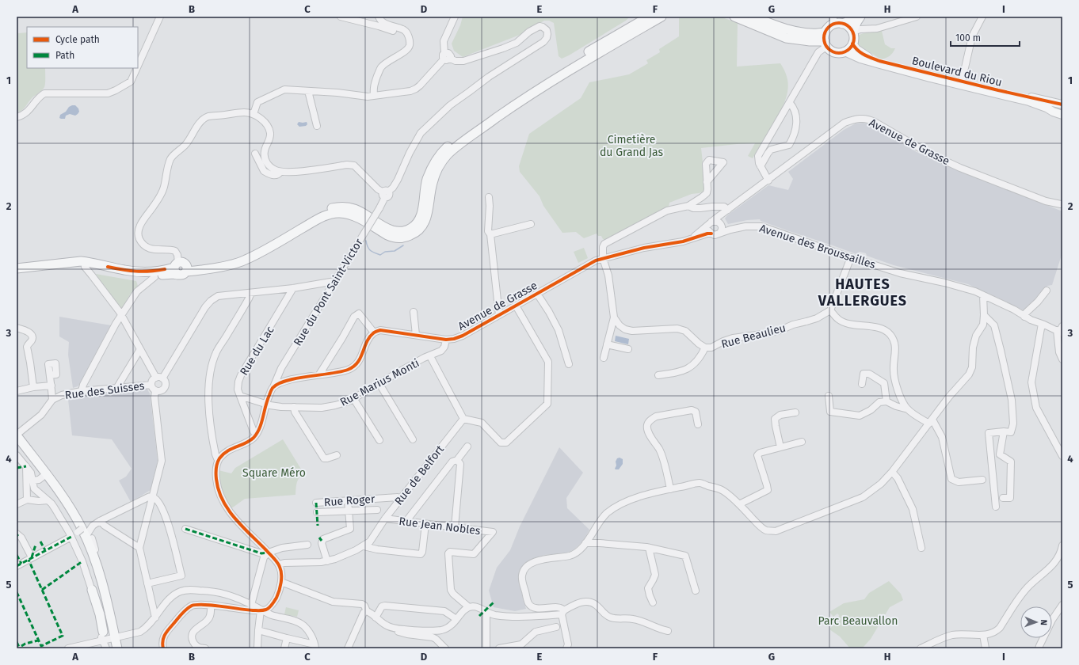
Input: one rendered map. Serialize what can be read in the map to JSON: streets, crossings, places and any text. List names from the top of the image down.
{
  "streets": {
    "main road": ["Boulevard du Riou"],
    "street": [
      "Avenue de Grasse",
      "Avenue des Broussailles",
      "Rue du Pont Saint-Victor",
      "Rue Beaulieu",
      "Rue du Lac",
      "Rue Marius Monti",
      "Rue des Suisses",
      "Rue de Belfort",
      "Rue Roger",
      "Rue Jean Nobles"
    ]
  },
  "crossings": [
    ["Avenue de Grasse", "Avenue des Broussailles"],
    ["Avenue de Grasse", "Rue Marius Monti"],
    ["Rue du Lac", "Rue Marius Monti"],
    ["Rue de Belfort", "Rue Roger"],
    ["Rue de Belfort", "Rue Jean Nobles"]
  ],
  "districts": ["HAUTES VALLERGUES"],
  "parks": ["Cimetière du Grand Jas", "Square Méro", "Parc Beauvallon"],
  "legend": ["Cycle path", "Path"],
  "scale_bar": "100 m",
  "north": "right",
  "grid": {
    "columns": [
      "A",
      "B",
      "C",
      "D",
      "E",
      "F",
      "G",
      "H",
      "I"
    ],
    "rows": [
      "1",
      "2",
      "3",
      "4",
      "5"
    ]
  }
}
